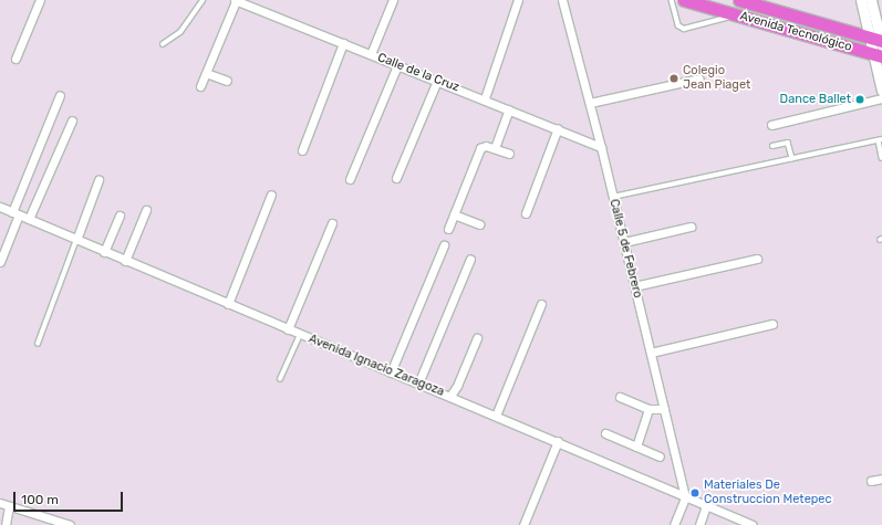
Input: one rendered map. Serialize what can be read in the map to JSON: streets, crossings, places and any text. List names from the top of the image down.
{
  "streets": {
    "main road": ["Avenida Tecnológico"],
    "street": ["Calle de la Cruz", "Calle 5 de Febrero", "Avenida Ignacio Zaragoza"]
  },
  "crossings": [
    ["Calle de la Cruz", "Calle 5 de Febrero"],
    ["Calle 5 de Febrero", "Avenida Ignacio Zaragoza"]
  ],
  "places": ["Colegio Jean Piaget", "Dance Ballet", "Materiales De Construccion Metepec"],
  "scale_bar": "100 m"
}
